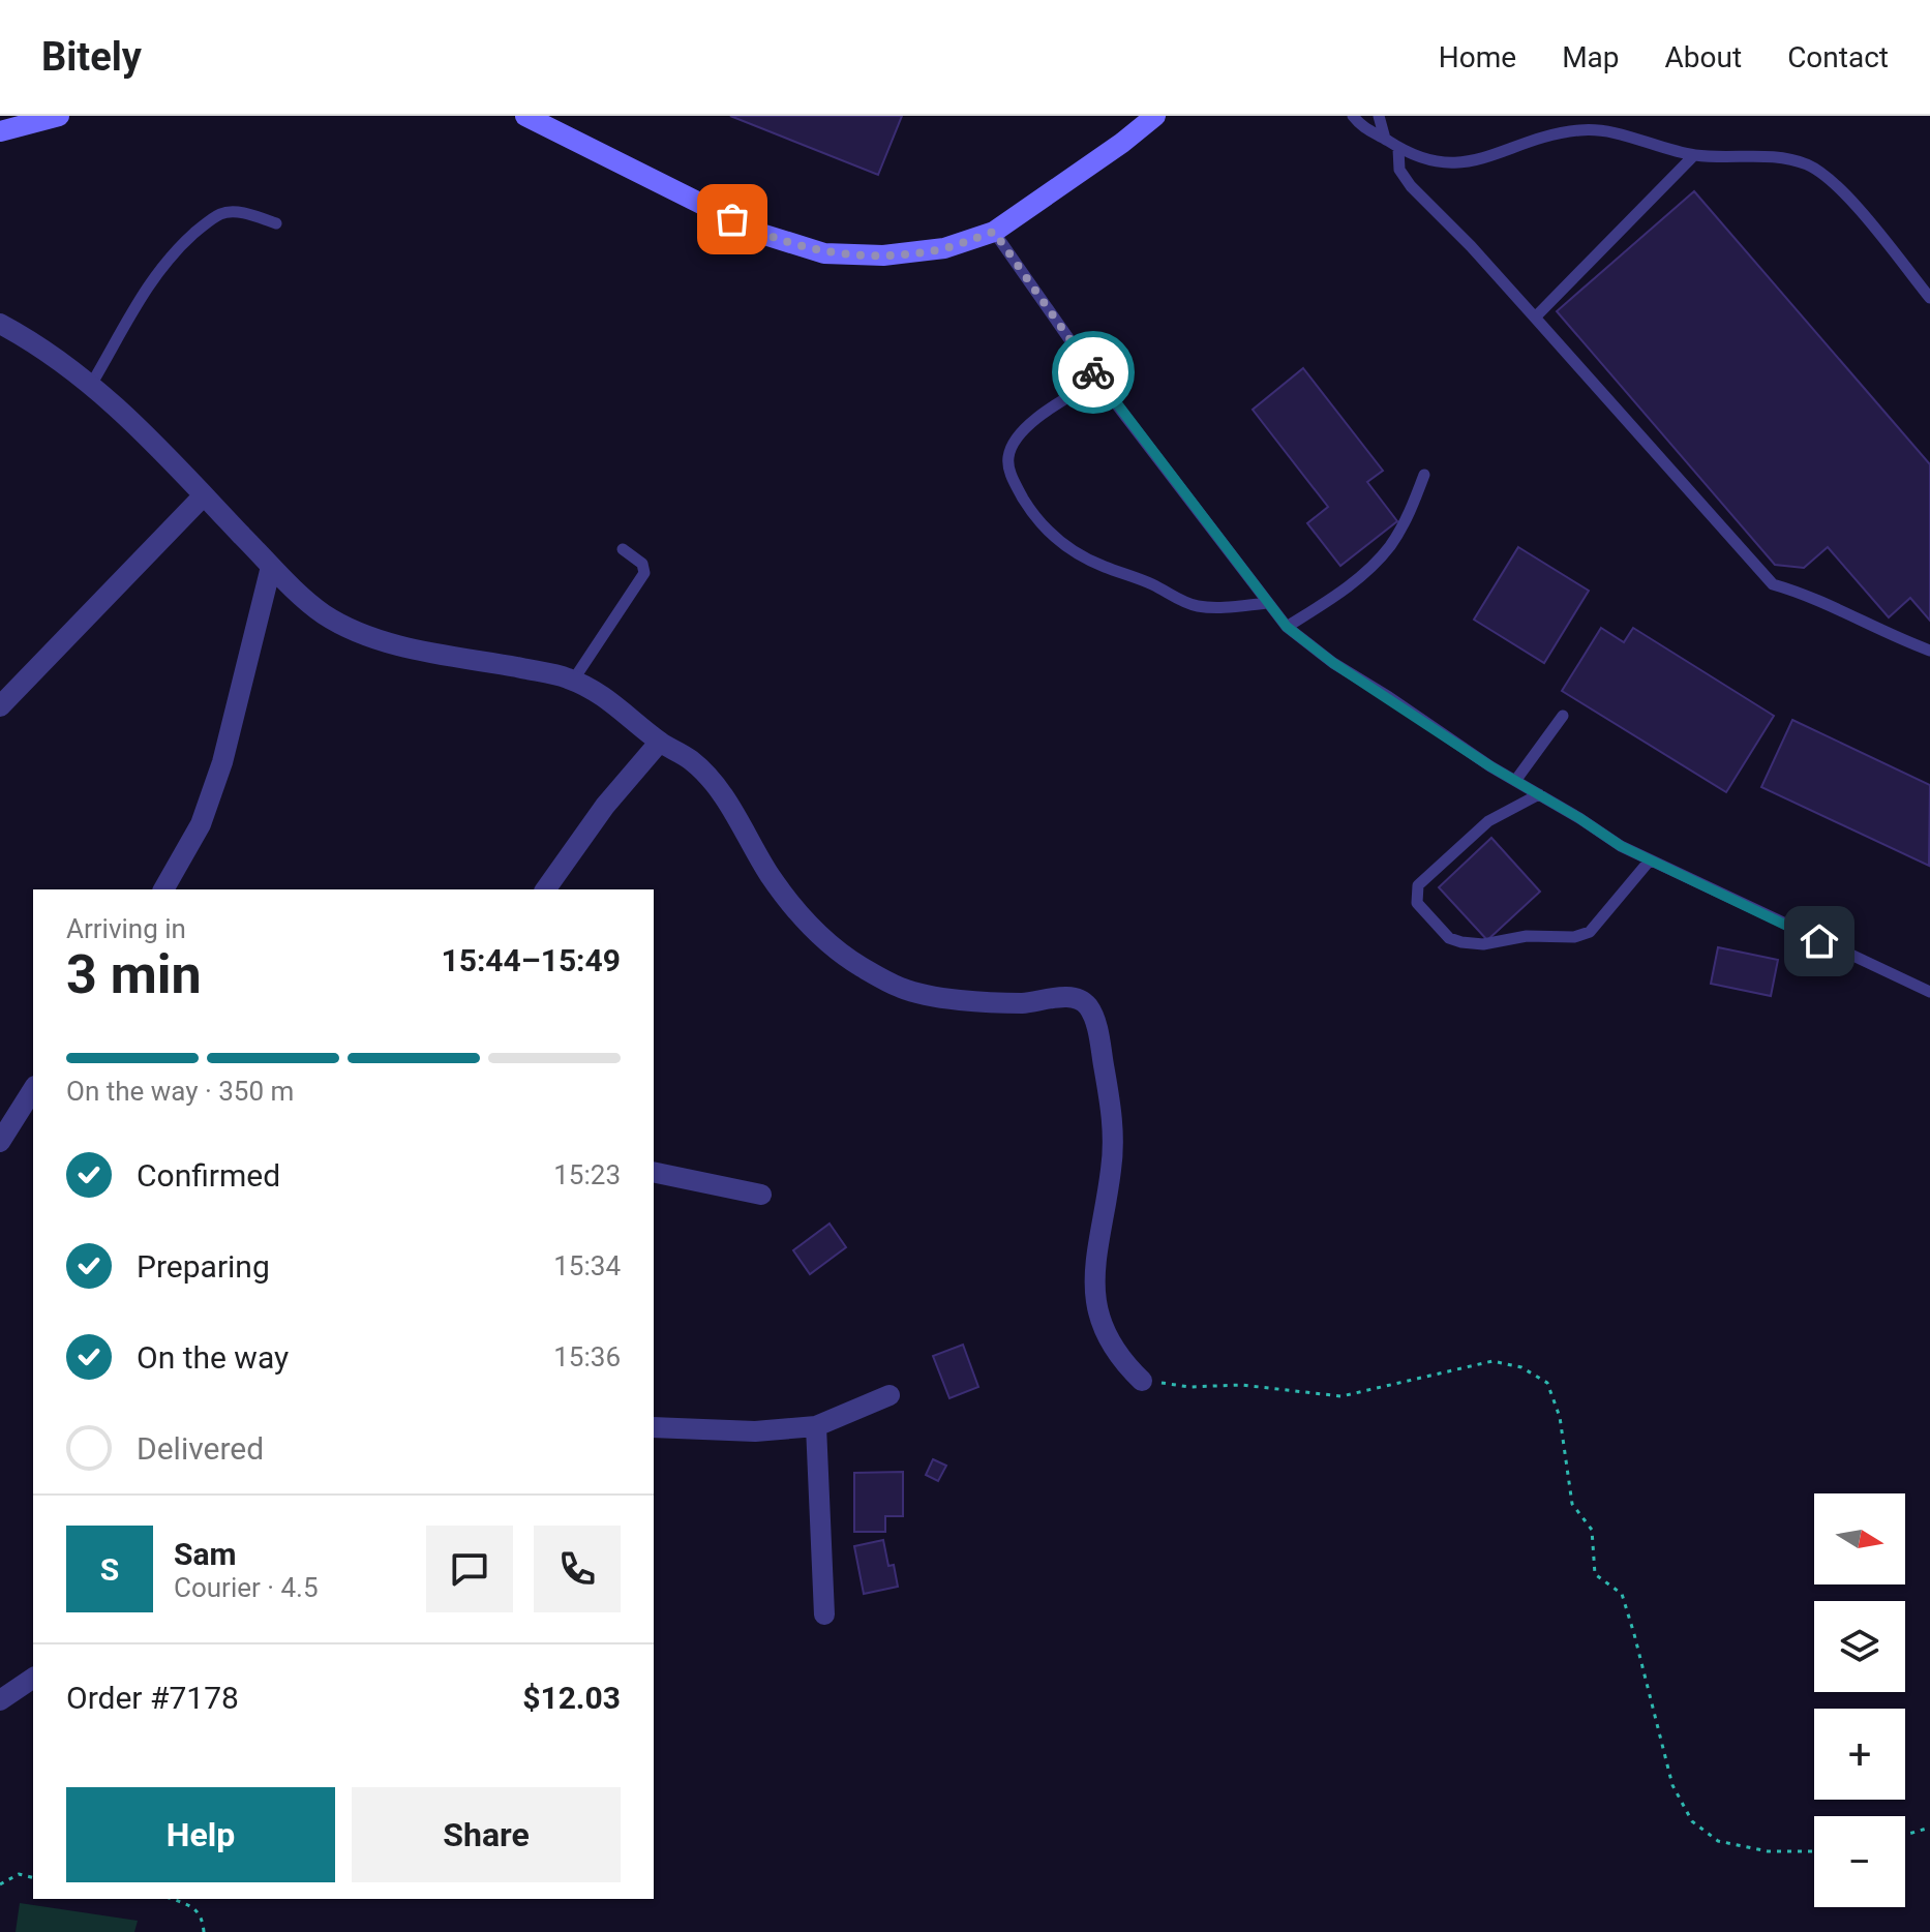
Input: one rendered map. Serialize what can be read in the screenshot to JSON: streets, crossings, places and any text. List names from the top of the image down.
{
  "north": "right",
  "page": {
    "header": "Bitely",
    "nav": [
      "Home",
      "Map",
      "About",
      "Contact"
    ],
    "heading": ["3 min", "Arriving in", "15:44–15:49"],
    "panel": [
      "Sam",
      "Courier · 4.5",
      "Order #7178",
      "$12.03"
    ],
    "bar": "On the way · 350 m",
    "list": [
      ["Confirmed", "15:23"],
      ["Preparing", "15:34"],
      ["On the way", "15:36"],
      "Delivered"
    ],
    "map_buttons": ["+", "−"],
    "round": "S",
    "buttons": ["Help", "Share"]
  }
}
